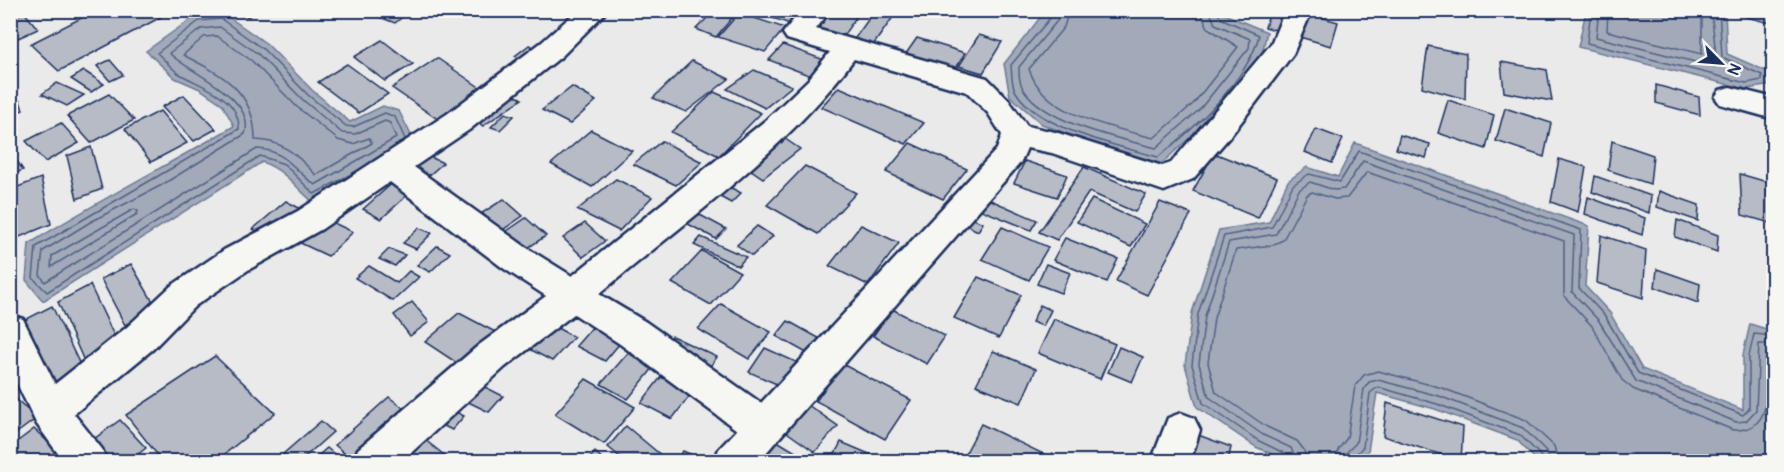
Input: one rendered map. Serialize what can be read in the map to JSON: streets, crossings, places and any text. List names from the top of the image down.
{
  "north": "bottom right"
}
